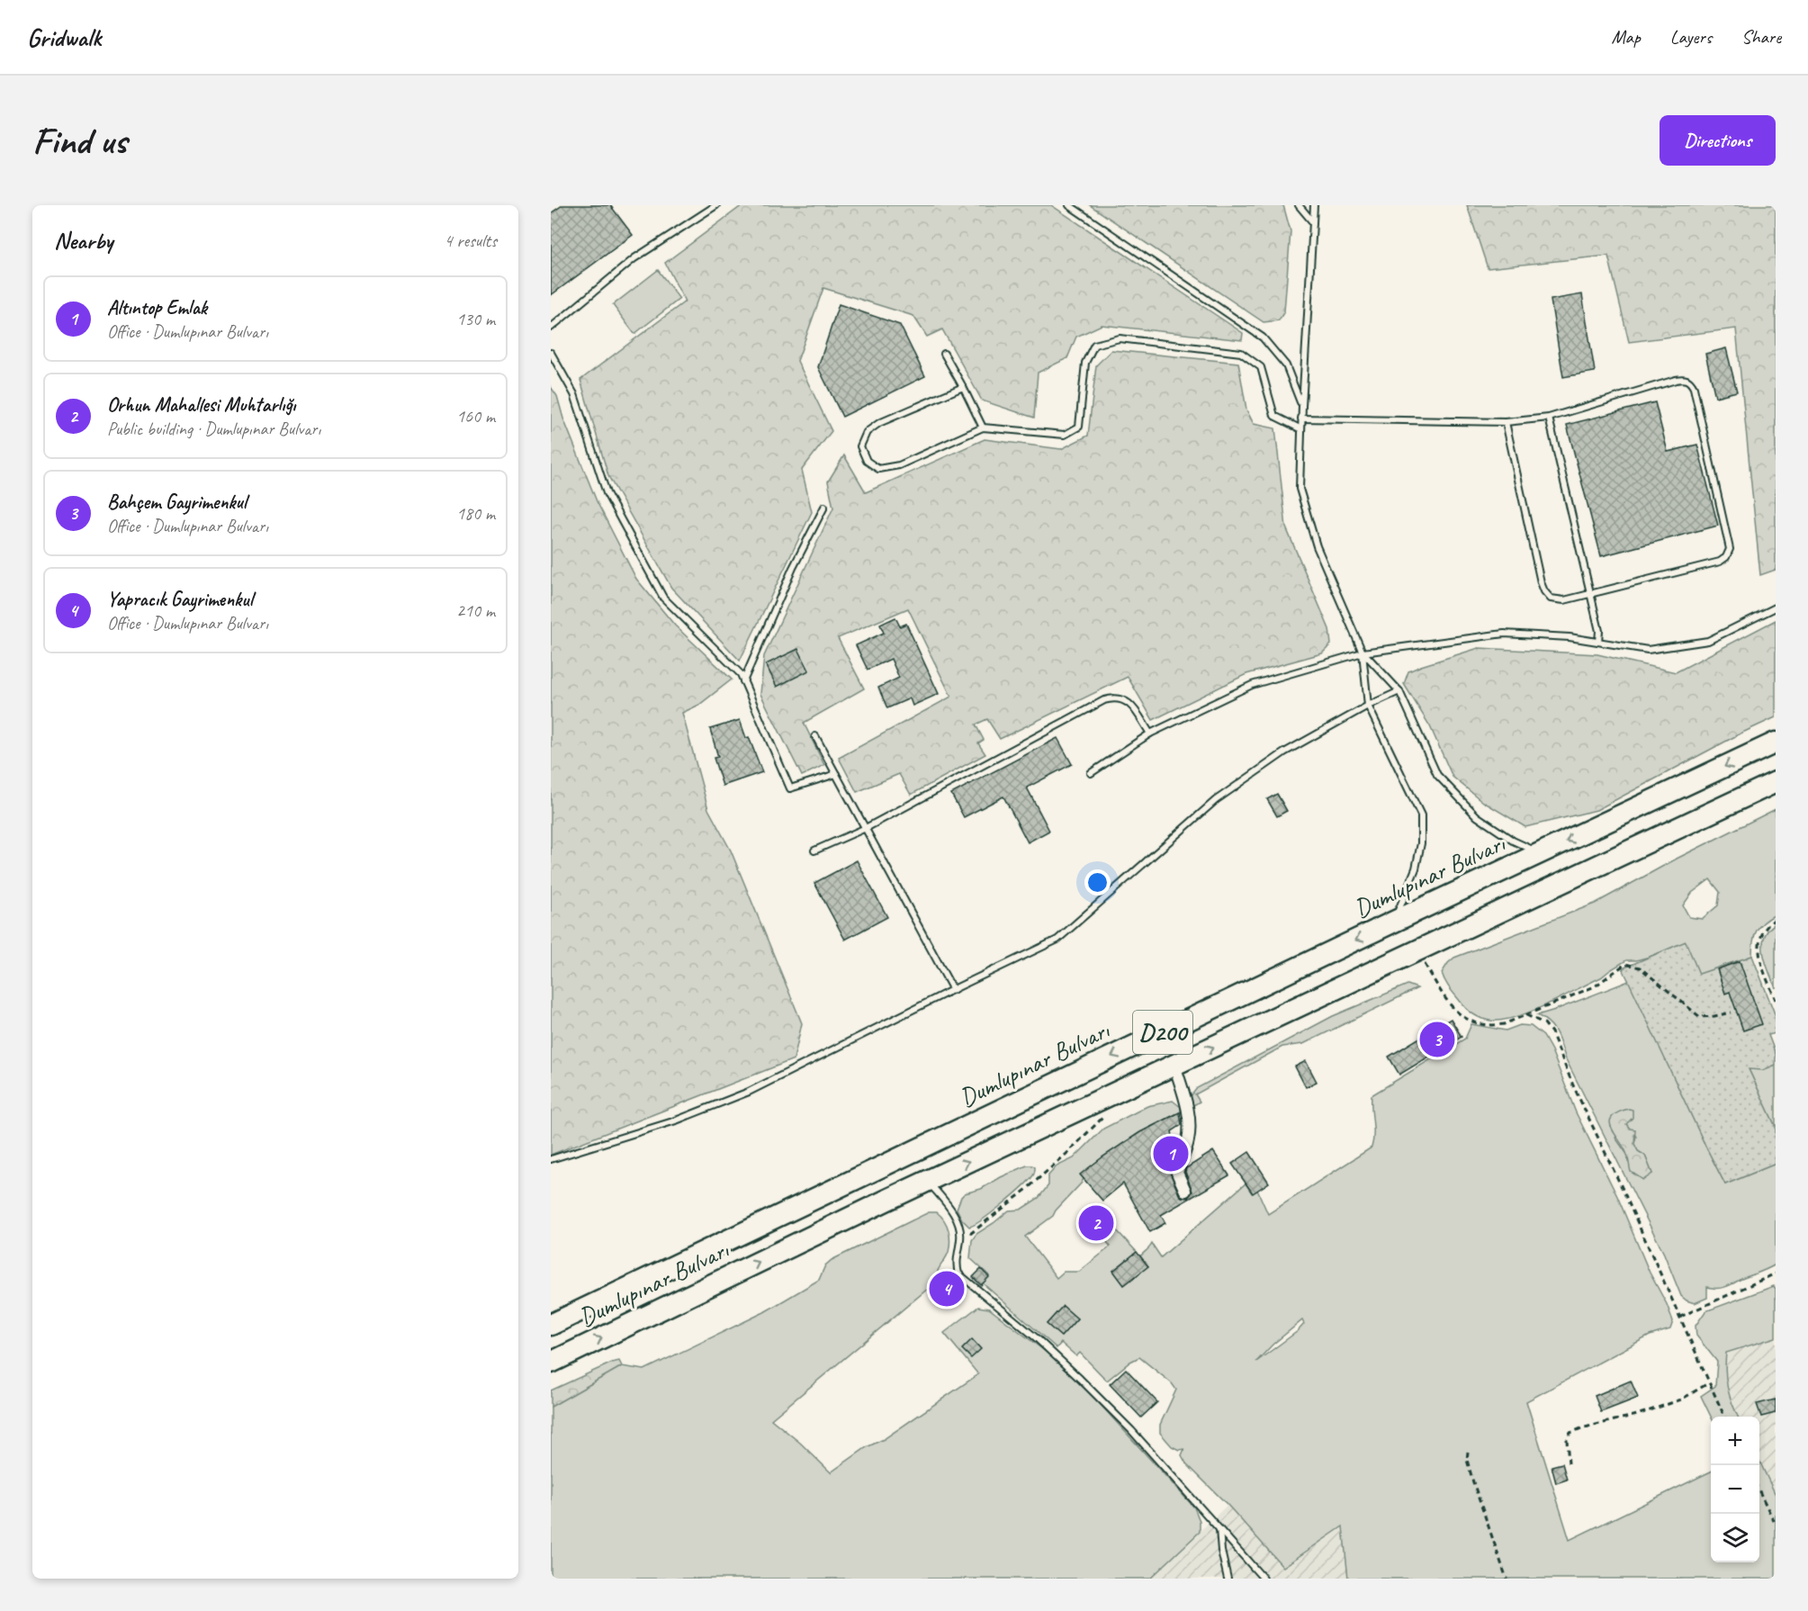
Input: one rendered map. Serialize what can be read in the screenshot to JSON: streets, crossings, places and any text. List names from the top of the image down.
{
  "streets": {
    "highway": ["Dumlupınar Bulvarı", "D200"]
  },
  "page": {
    "header": "Gridwalk",
    "nav": ["Map", "Layers", "Share"],
    "buttons": "Directions",
    "title": "Find us",
    "heading": ["Nearby", "4 results"],
    "list": [
      {
        "mark": "1",
        "name": "Altıntop Emlak",
        "note": "Office · Dumlupınar Bulvarı",
        "value": "130 m"
      },
      {
        "mark": "2",
        "name": "Orhun Mahallesi Muhtarlığı",
        "note": "Public building · Dumlupınar Bulvarı",
        "value": "160 m"
      },
      {
        "mark": "3",
        "name": "Bahçem Gayrimenkul",
        "note": "Office · Dumlupınar Bulvarı",
        "value": "180 m"
      },
      {
        "mark": "4",
        "name": "Yapracık Gayrimenkul",
        "note": "Office · Dumlupınar Bulvarı",
        "value": "210 m"
      }
    ],
    "pins": [
      "3",
      "1",
      "2",
      "4"
    ],
    "map_buttons": ["+", "−"]
  }
}
